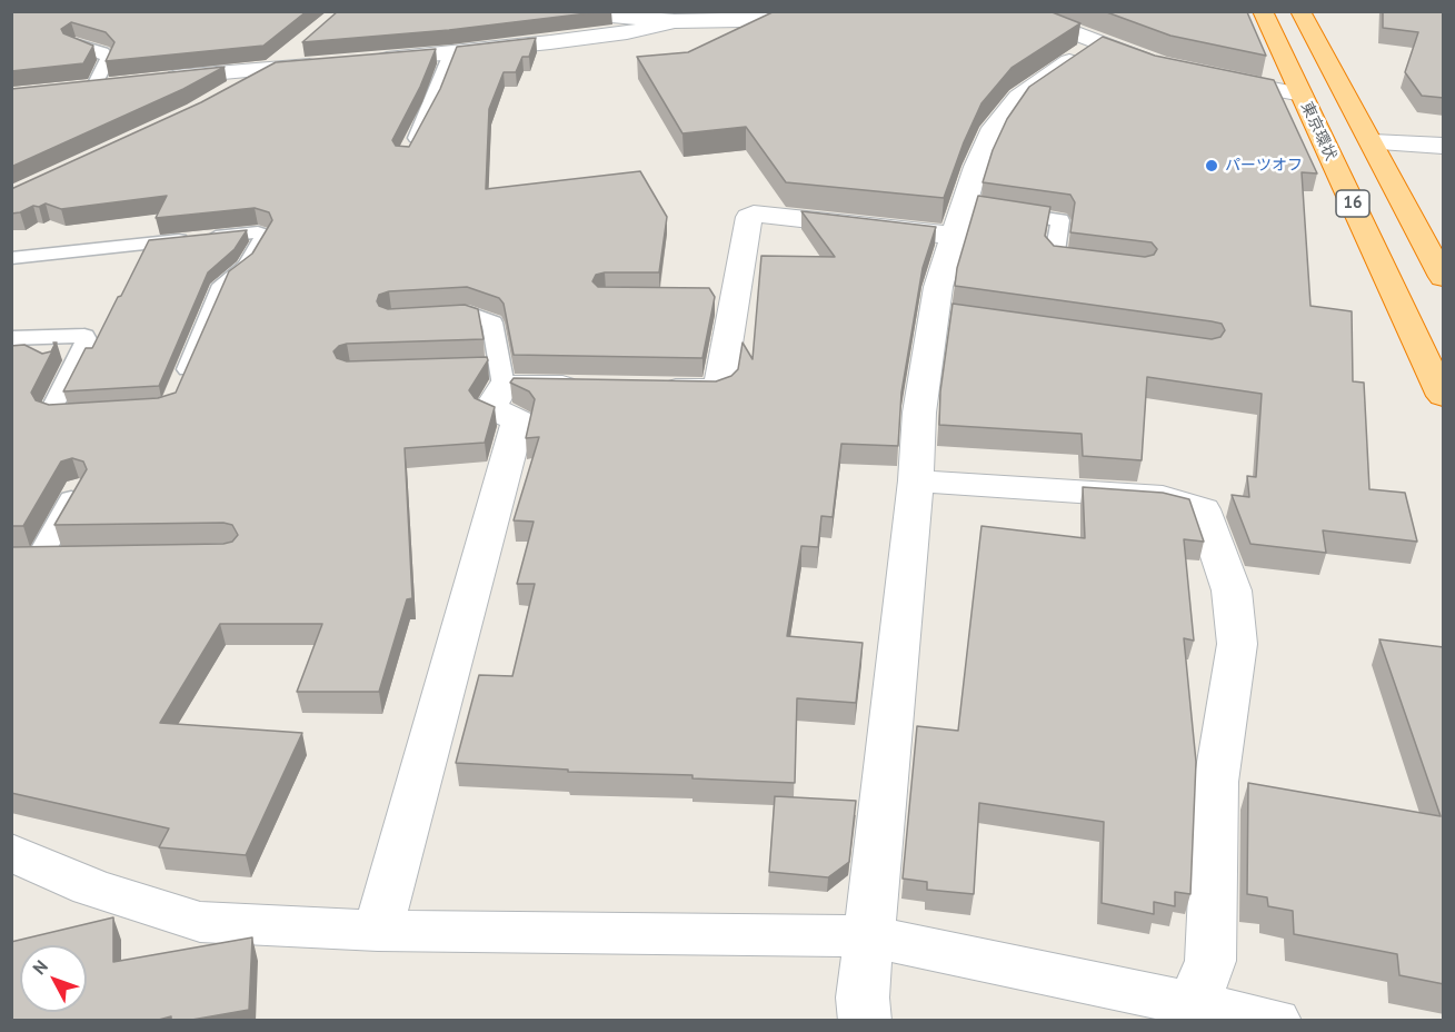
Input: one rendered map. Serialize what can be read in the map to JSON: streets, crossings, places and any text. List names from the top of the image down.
{
  "streets": {
    "highway": ["東京環状", "16"]
  },
  "places": ["パーツオフ"],
  "north": "top left"
}
